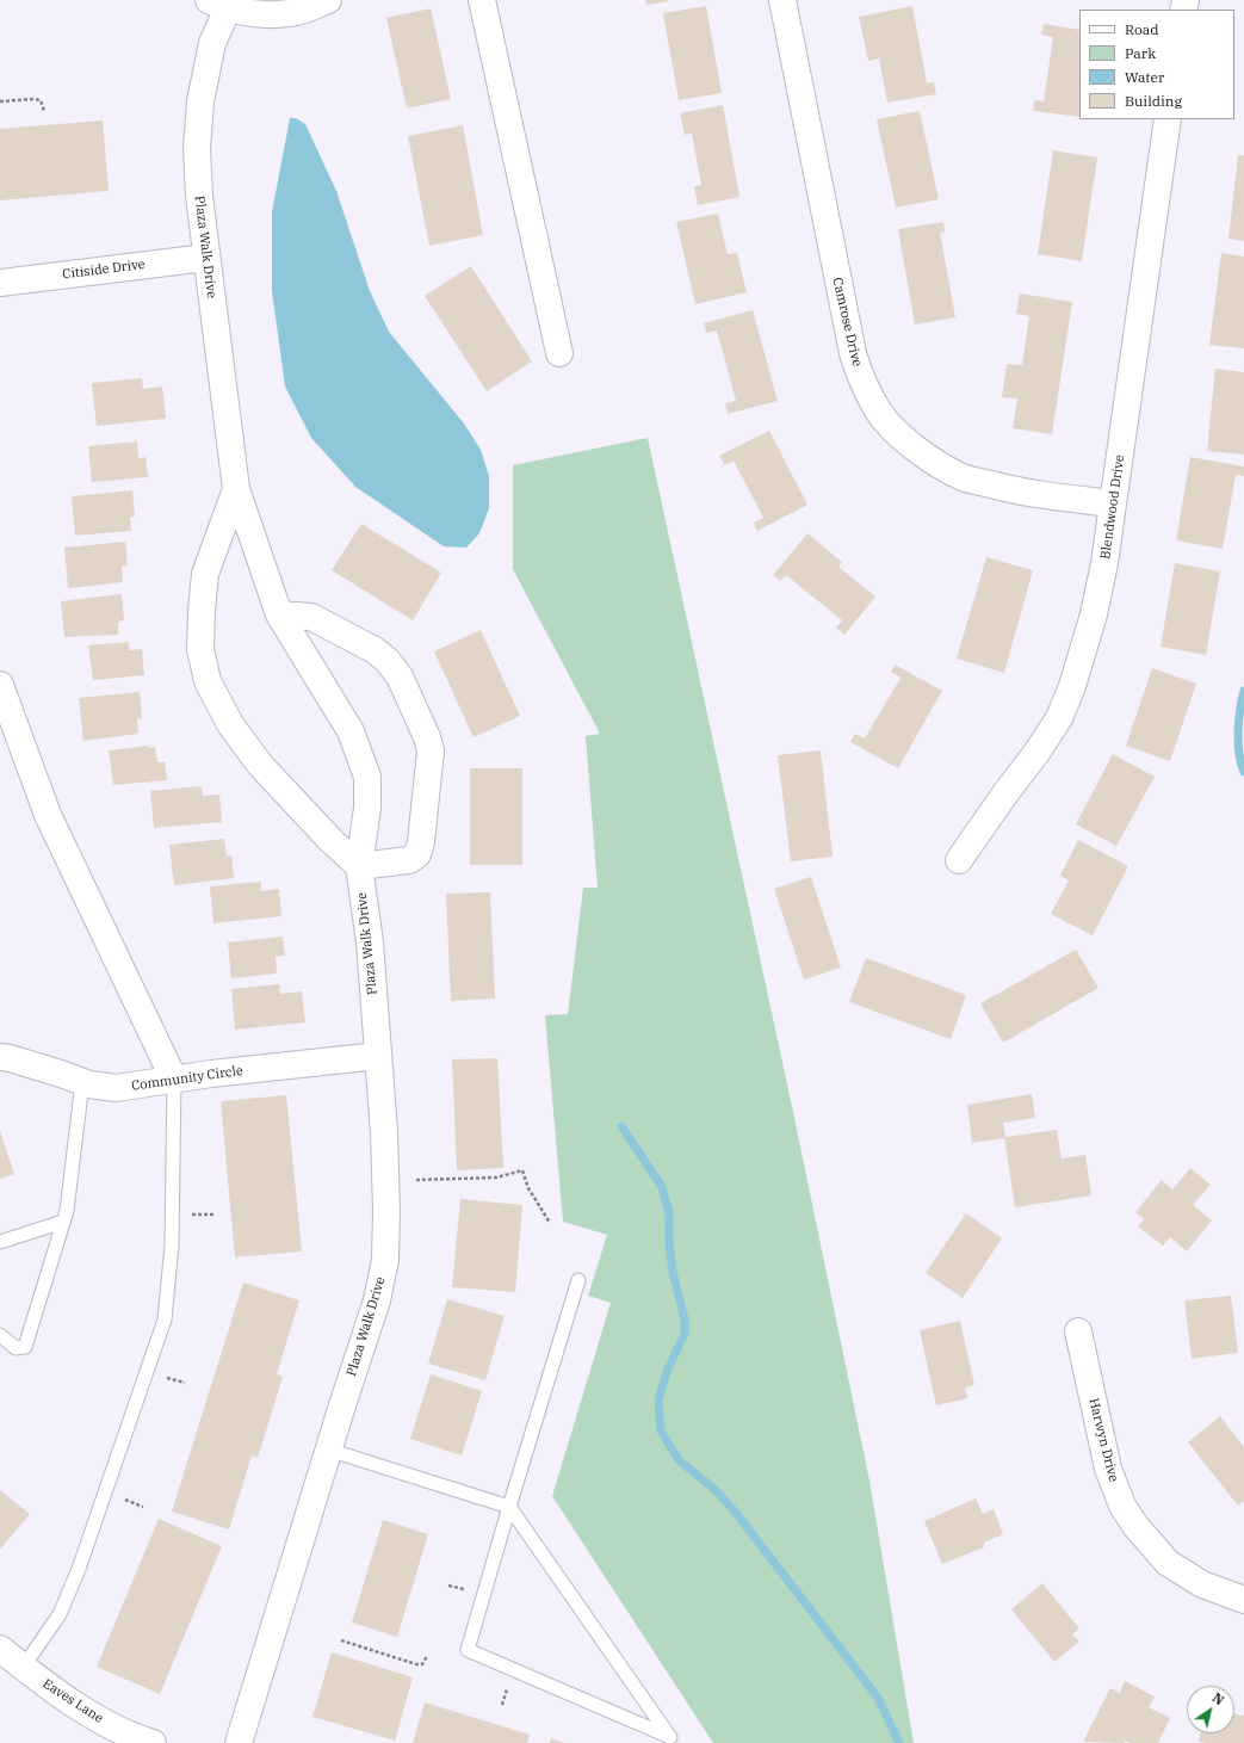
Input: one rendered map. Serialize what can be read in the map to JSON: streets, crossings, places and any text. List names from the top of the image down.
{
  "streets": {
    "street": [
      "Plaza Walk Drive",
      "Citiside Drive",
      "Camrose Drive",
      "Blendwood Drive",
      "Community Circle",
      "Harwyn Drive",
      "Eaves Lane"
    ]
  },
  "crossings": [
    ["Plaza Walk Drive", "Citiside Drive"],
    ["Plaza Walk Drive", "Community Circle"],
    ["Camrose Drive", "Blendwood Drive"]
  ],
  "legend": [
    "Road",
    "Park",
    "Water",
    "Building"
  ],
  "north": "top right"
}
